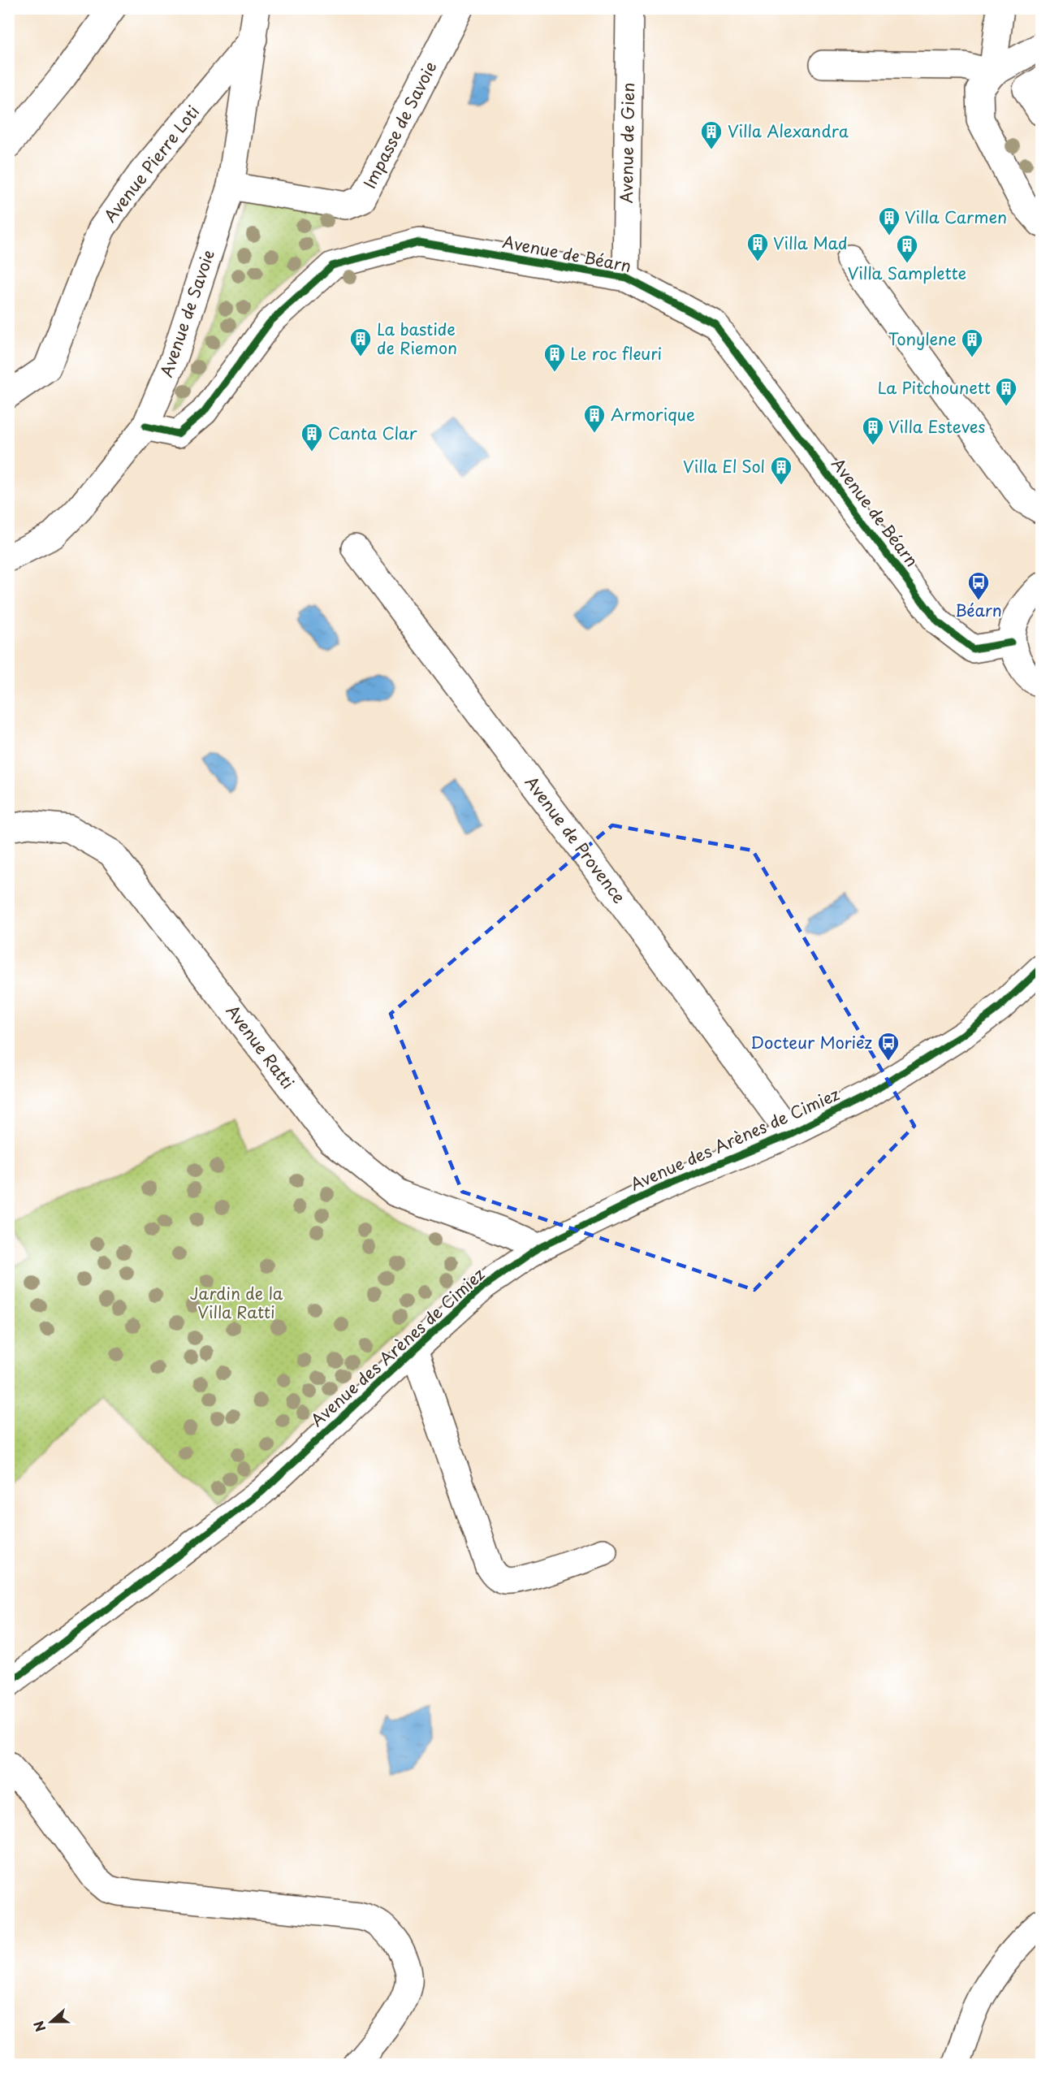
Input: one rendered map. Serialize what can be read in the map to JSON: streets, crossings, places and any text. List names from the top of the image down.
{
  "streets": {
    "street": [
      "Impasse de Savoie",
      "Avenue de Gien",
      "Avenue Pierre Loti",
      "Avenue de Béarn",
      "Avenue de Savoie",
      "Avenue de Provence",
      "Avenue Ratti",
      "Avenue des Arènes de Cimiez"
    ]
  },
  "crossings": [
    ["Impasse de Savoie", "Avenue de Savoie"],
    ["Avenue de Gien", "Avenue de Béarn"],
    ["Avenue Pierre Loti", "Avenue de Savoie"],
    ["Avenue de Béarn", "Avenue de Savoie"],
    ["Avenue de Provence", "Avenue des Arènes de Cimiez"],
    ["Avenue Ratti", "Avenue des Arènes de Cimiez"]
  ],
  "parks": ["Jardin de la Villa Ratti"],
  "places": {
    "building": [
      "Villa Alexandra",
      "Villa Carmen",
      "Villa Mad",
      "Villa Samplette",
      "La bastide de Riemon",
      "Tonylene",
      "Le roc fleuri",
      "La Pitchounett",
      "Armorique",
      "Villa Esteves",
      "Canta Clar",
      "Villa El Sol"
    ],
    "bus stop": ["Béarn", "Docteur Moriez"]
  },
  "north": "left"
}
